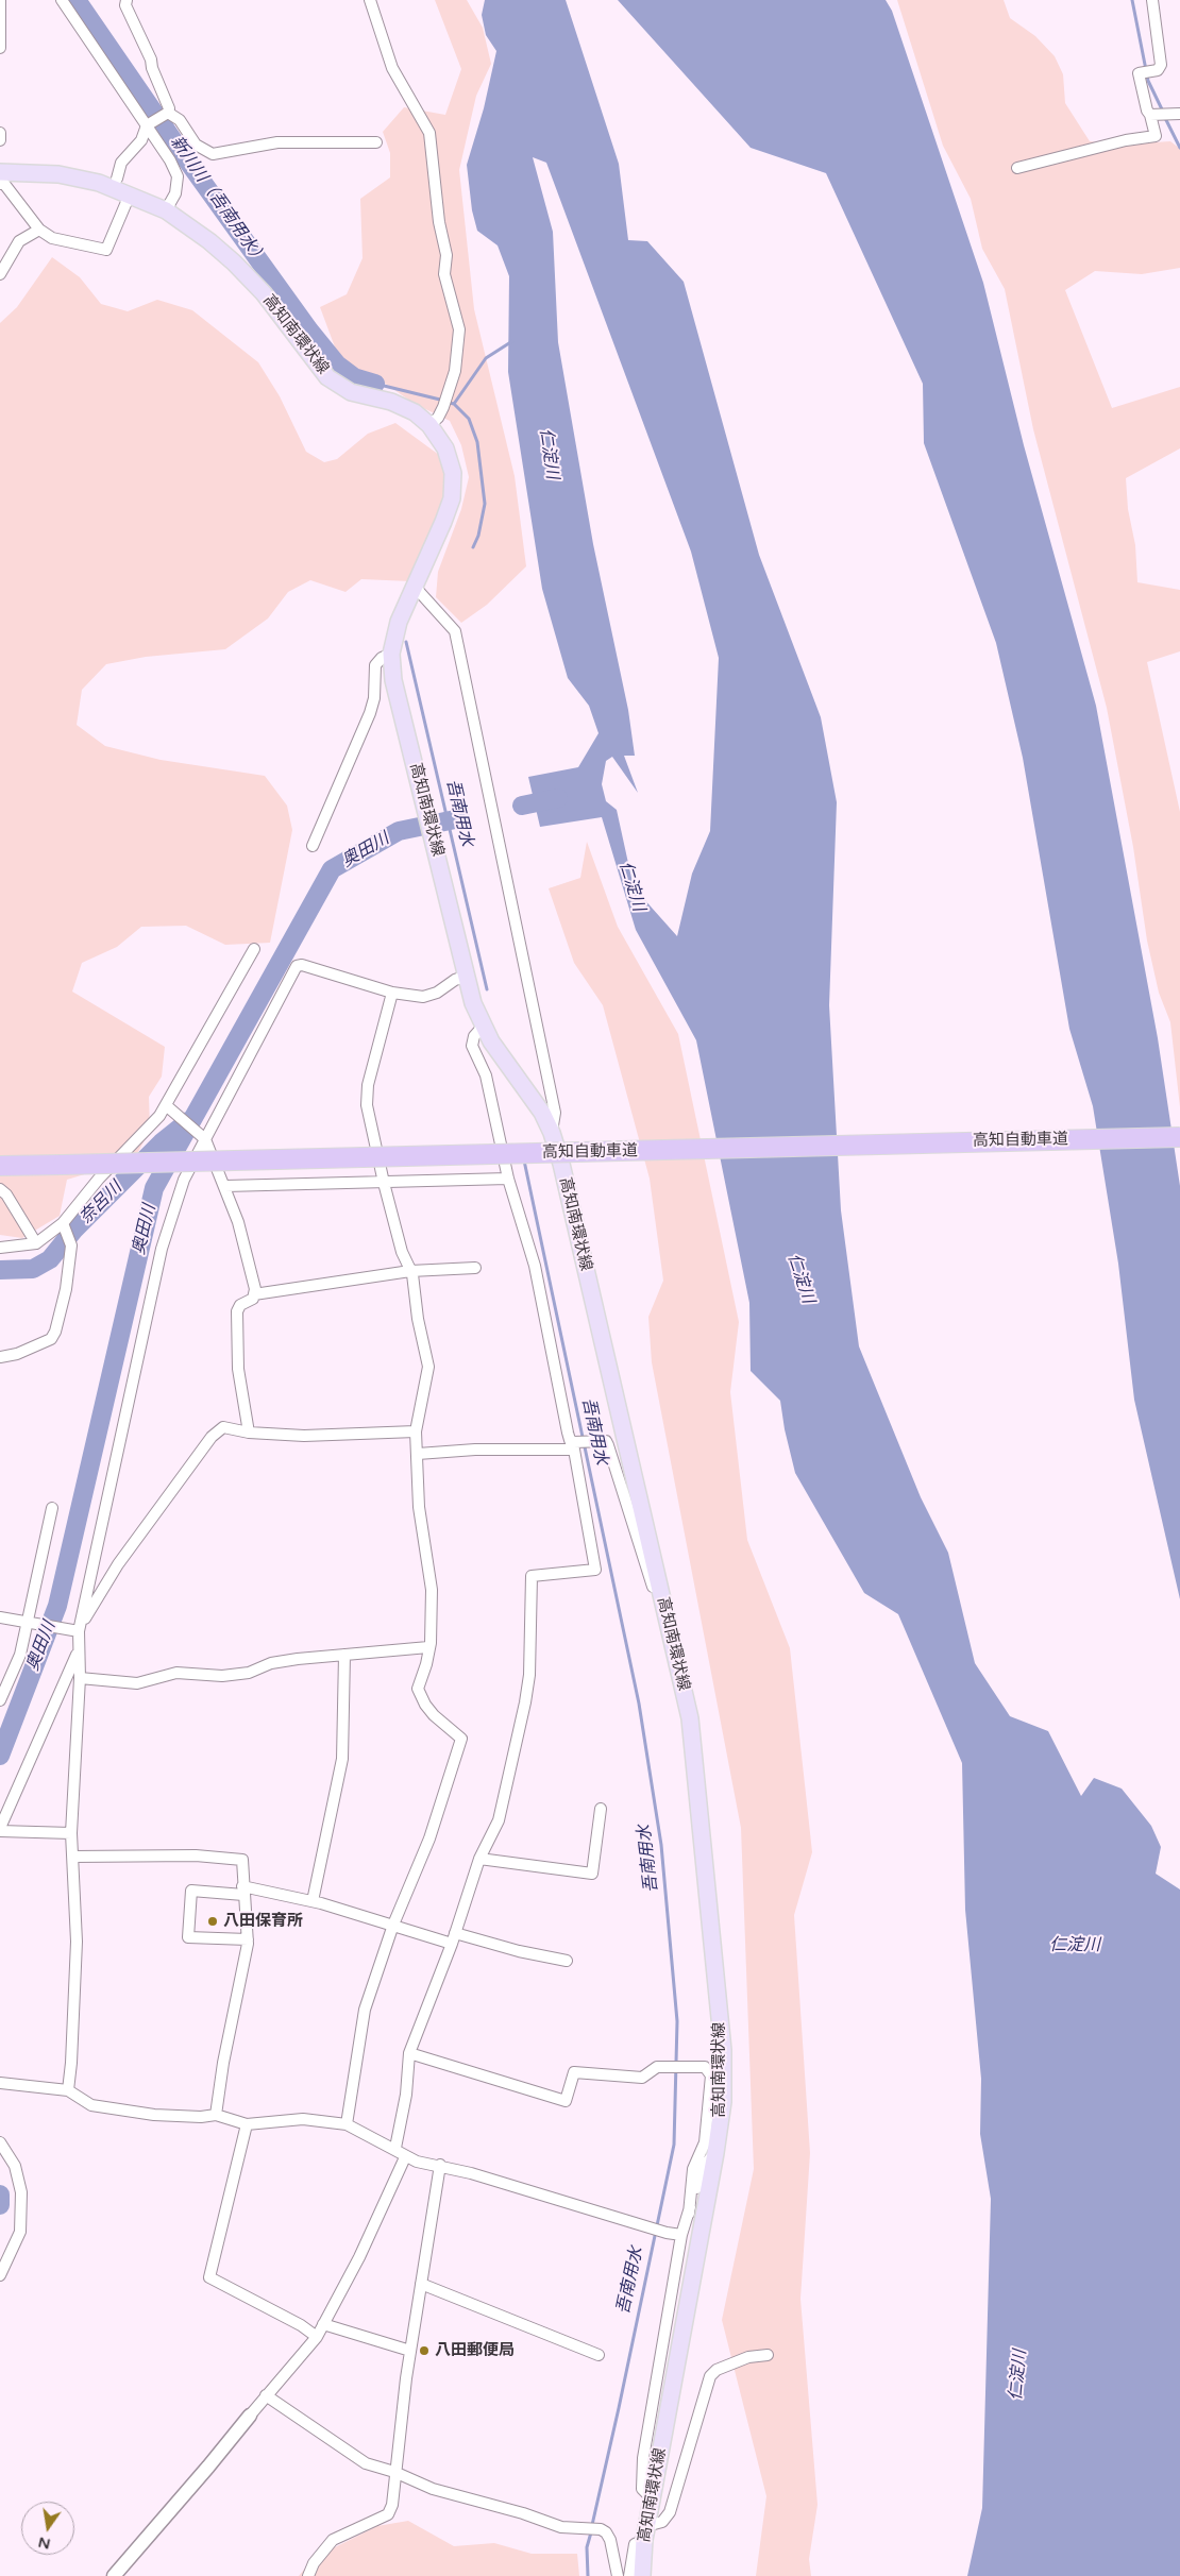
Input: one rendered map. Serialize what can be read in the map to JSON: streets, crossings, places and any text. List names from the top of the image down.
{
  "streets": {
    "highway": ["高知自動車道"],
    "main road": ["高知南環状線"]
  },
  "water": [
    "新川川（吾南用水）",
    "仁淀川",
    "吾南用水",
    "奥田川",
    "奈呂川"
  ],
  "places": ["八田保育所", "八田郵便局"],
  "north": "bottom"
}
